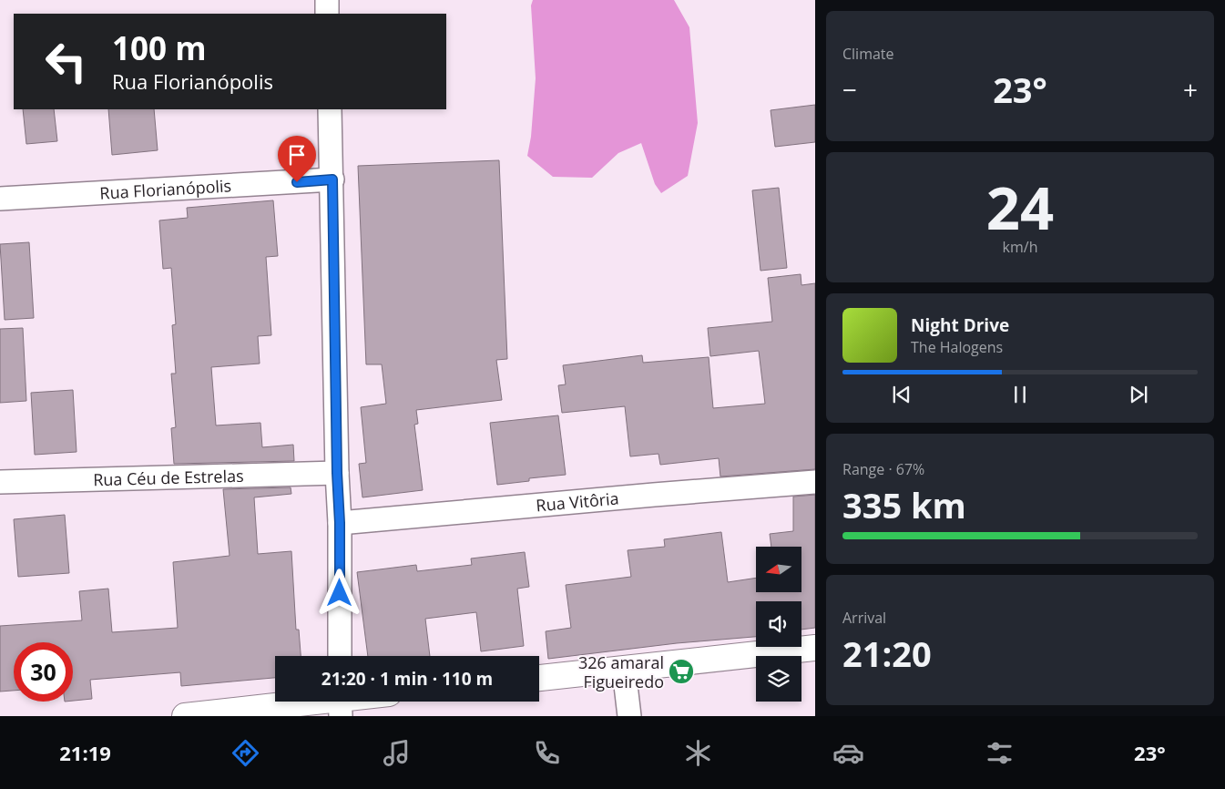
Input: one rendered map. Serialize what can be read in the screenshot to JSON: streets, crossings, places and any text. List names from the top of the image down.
{
  "streets": {
    "street": ["Rua Florianópolis", "Rua Céu de Estrelas", "Rua Vitôria"]
  },
  "places": {
    "supermarket": ["326 amaral Figueiredo"]
  },
  "north": "left",
  "page": {
    "tile": [
      "Climate",
      ["24", "km/h"],
      ["Range · 67%", "335 km"],
      ["Arrival", "21:20"]
    ],
    "turn": ["100 m", "Rua Florianópolis"],
    "heat": ["−", "23°", "+"],
    "song": ["Night Drive", "The Halogens"],
    "limit": "30",
    "trip": "21:20 · 1 min · 110 m",
    "tabs": ["21:19", "23°"]
  }
}
